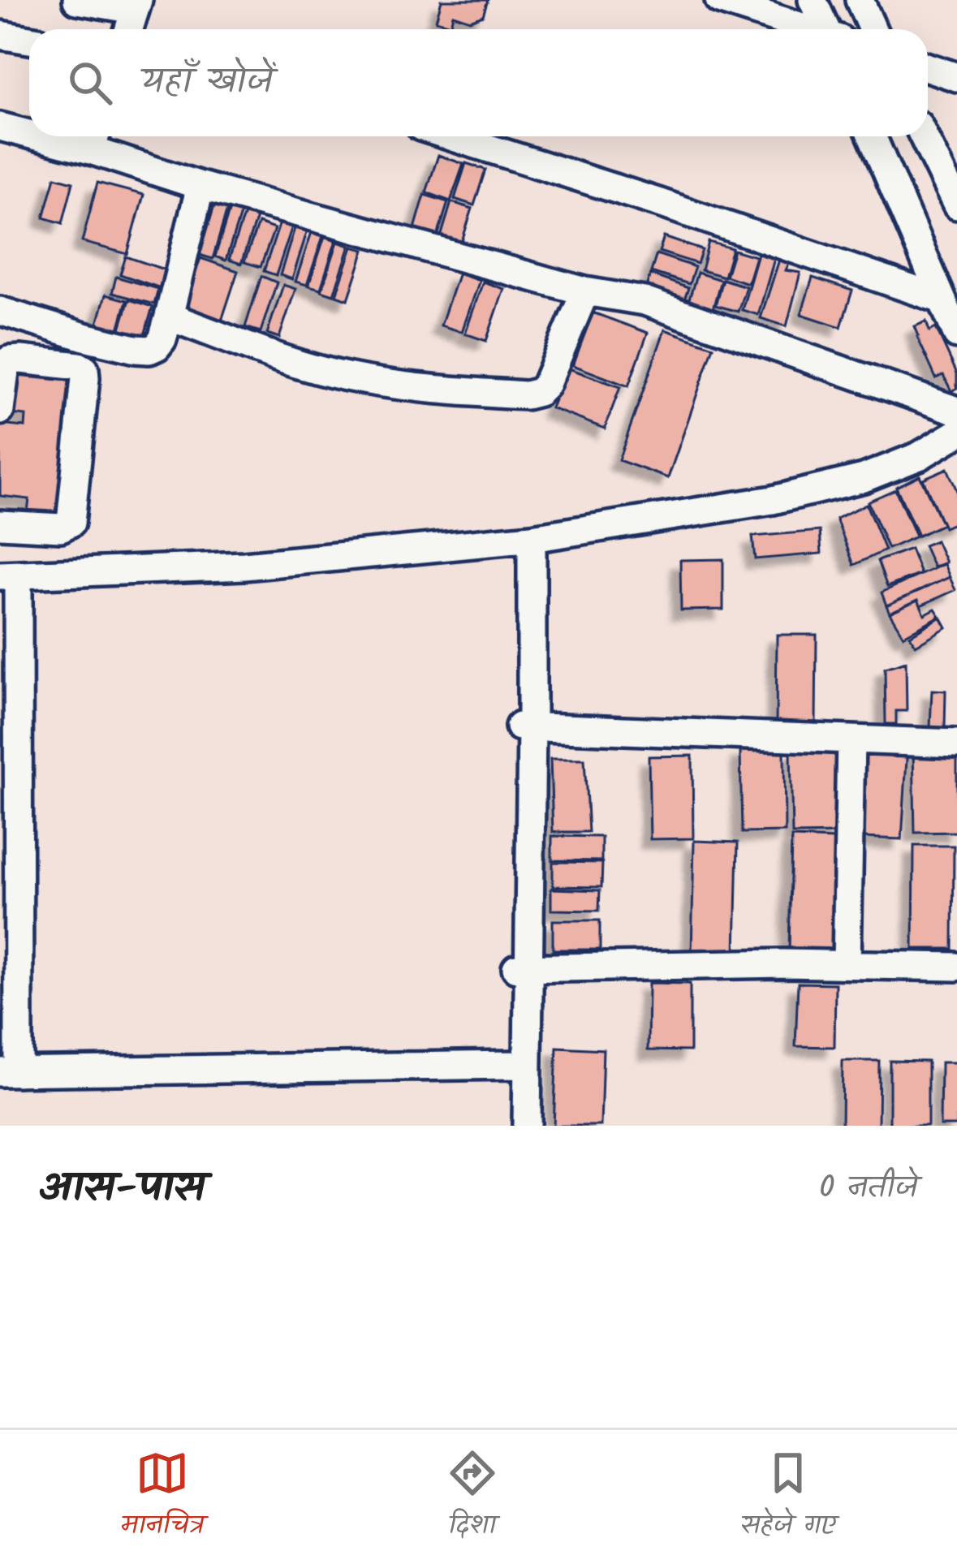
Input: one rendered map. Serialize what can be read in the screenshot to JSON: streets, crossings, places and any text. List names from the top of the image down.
{
  "page": {
    "search": "यहाँ खोजें",
    "heading": ["आस-पास", "0 नतीजे"],
    "nav": ["मानचित्र", "दिशा", "सहेजे गए"]
  }
}
